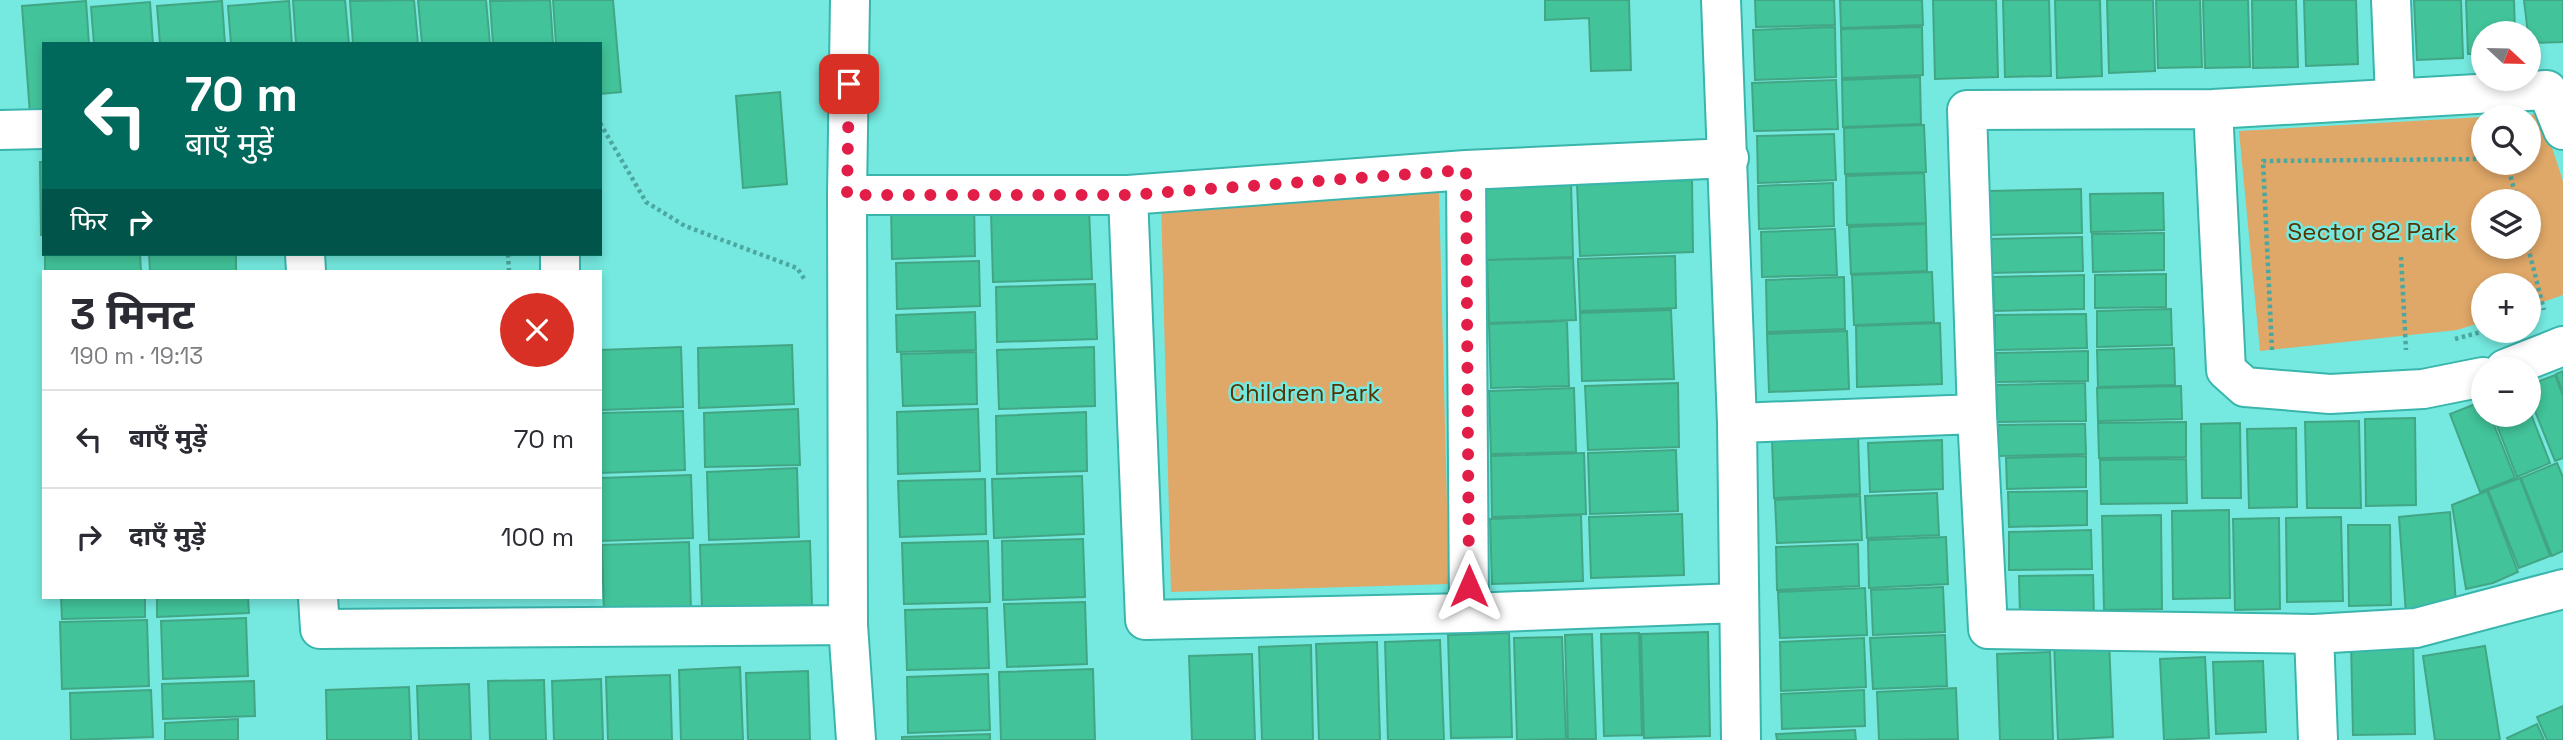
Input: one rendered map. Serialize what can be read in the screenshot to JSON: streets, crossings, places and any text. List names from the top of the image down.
{
  "parks": ["Sector 82 Park", "Children Park"],
  "north": "right",
  "page": {
    "map_buttons": ["+", "−"],
    "turn": ["70 m", "बाएँ मुड़ें"],
    "then": "फिर",
    "heading": ["3 मिनट", "190 m · 19:13"],
    "list": [
      {
        "name": "बाएँ मुड़ें",
        "value": "70 m"
      },
      {
        "name": "दाएँ मुड़ें",
        "value": "100 m"
      }
    ]
  }
}
